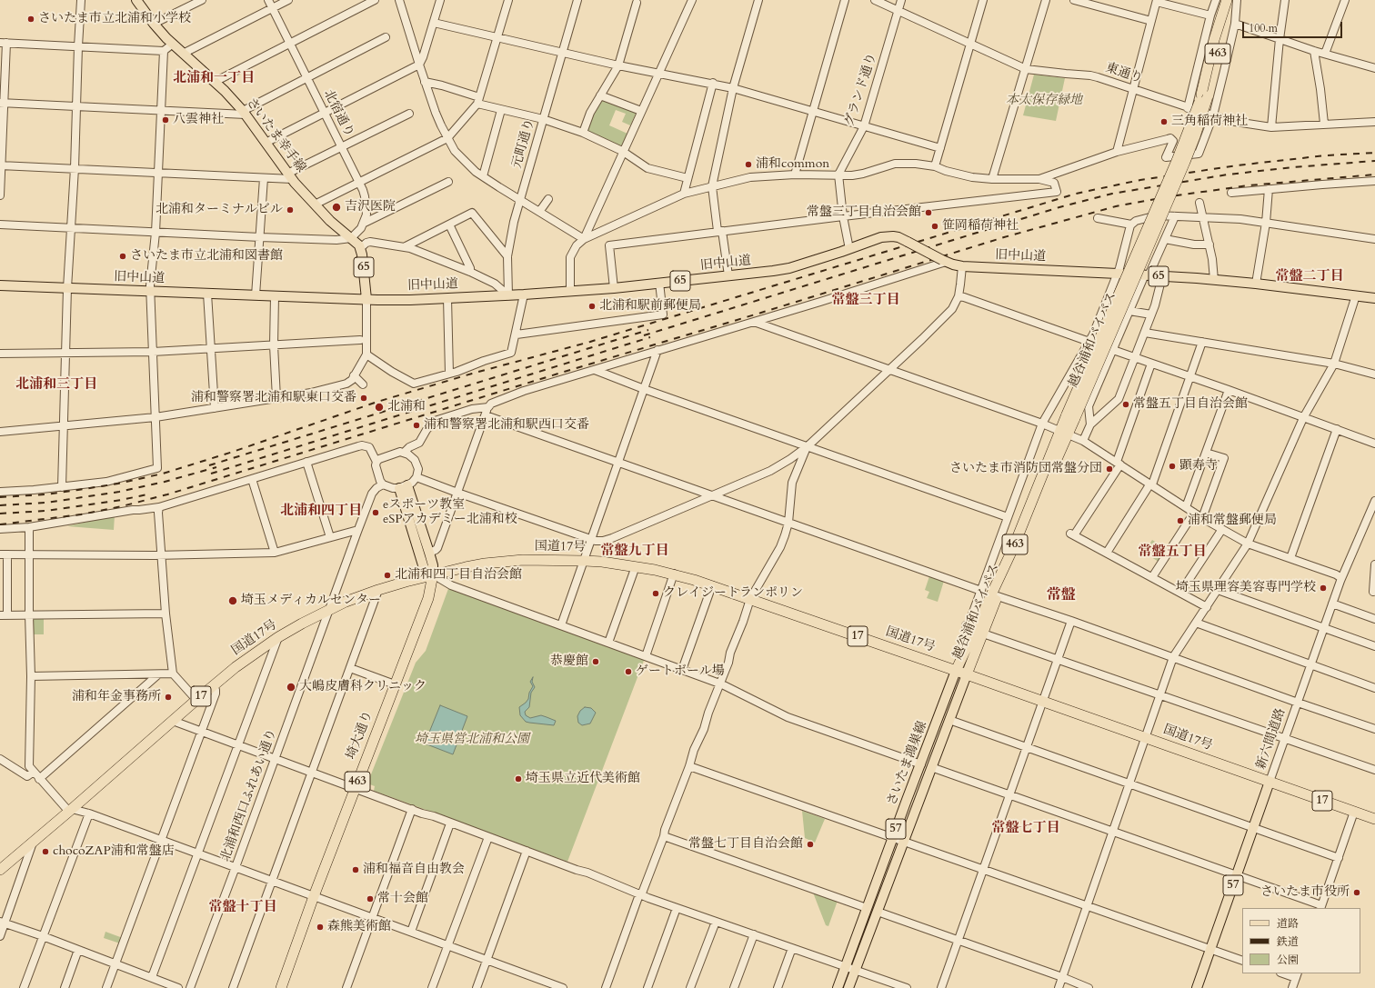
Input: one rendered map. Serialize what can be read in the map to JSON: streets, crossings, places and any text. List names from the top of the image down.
{
  "streets": {
    "highway": [
      "463",
      "越谷浦和バイパス",
      "国道17号",
      "17",
      "埼大通り"
    ],
    "main road": [
      "さいたま幸手線",
      "旧中山道",
      "65",
      "新六間道路",
      "さいたま鴻巣線",
      "57"
    ],
    "street": [
      "東通り",
      "グランド通り",
      "北宿通り",
      "元町通り",
      "北浦和西口ふれあい通り"
    ]
  },
  "crossings": [
    ["東通り", "グランド通り"],
    ["北宿通り", "さいたま幸手線"],
    ["さいたま幸手線", "65"],
    ["元町通り", "旧中山道"],
    ["旧中山道", "65"],
    ["越谷浦和バイパス", "国道17号"],
    ["越谷浦和バイパス", "さいたま鴻巣線"],
    ["国道17号", "17"],
    ["国道17号", "埼大通り"],
    ["国道17号", "新六間道路"],
    ["国道17号", "さいたま鴻巣線"],
    ["国道17号", "北浦和西口ふれあい通り"],
    ["17", "新六間道路"]
  ],
  "districts": [
    "北浦和一丁目",
    "常盤二丁目",
    "常盤三丁目",
    "北浦和三丁目",
    "北浦和四丁目",
    "常盤九丁目",
    "常盤五丁目",
    "常盤",
    "常盤七丁目",
    "常盤十丁目"
  ],
  "parks": ["本太保存緑地", "埼玉県営北浦和公園"],
  "places": [
    "さいたま市立北浦和小学校",
    "八雲神社",
    "三角稲荷神社",
    "浦和common",
    "吉沢医院",
    "北浦和ターミナルビル",
    "常盤三丁目自治会館",
    "笹岡稲荷神社",
    "さいたま市立北浦和図書館",
    "北浦和駅前郵便局",
    "浦和警察署北浦和駅東口交番",
    "常盤五丁目自治会館",
    "北浦和",
    "浦和警察署北浦和駅西口交番",
    "顕寿寺",
    "さいたま市消防団常盤分団",
    "eスポーツ教室 eSPアカデミー北浦和校",
    "浦和常盤郵便局",
    "北浦和四丁目自治会館",
    "埼玉県理容美容専門学校",
    "クレイジートランポリン",
    "埼玉メディカルセンター",
    "恭慶館",
    "ゲートボール場",
    "大嶋皮膚科クリニック",
    "浦和年金事務所",
    "埼玉県立近代美術館",
    "常盤七丁目自治会館",
    "chocoZAP浦和常盤店",
    "浦和福音自由教会",
    "さいたま市役所",
    "常十会館",
    "森熊美術館"
  ],
  "legend": ["道路", "鉄道", "公園"],
  "scale_bar": "100 m"
}
